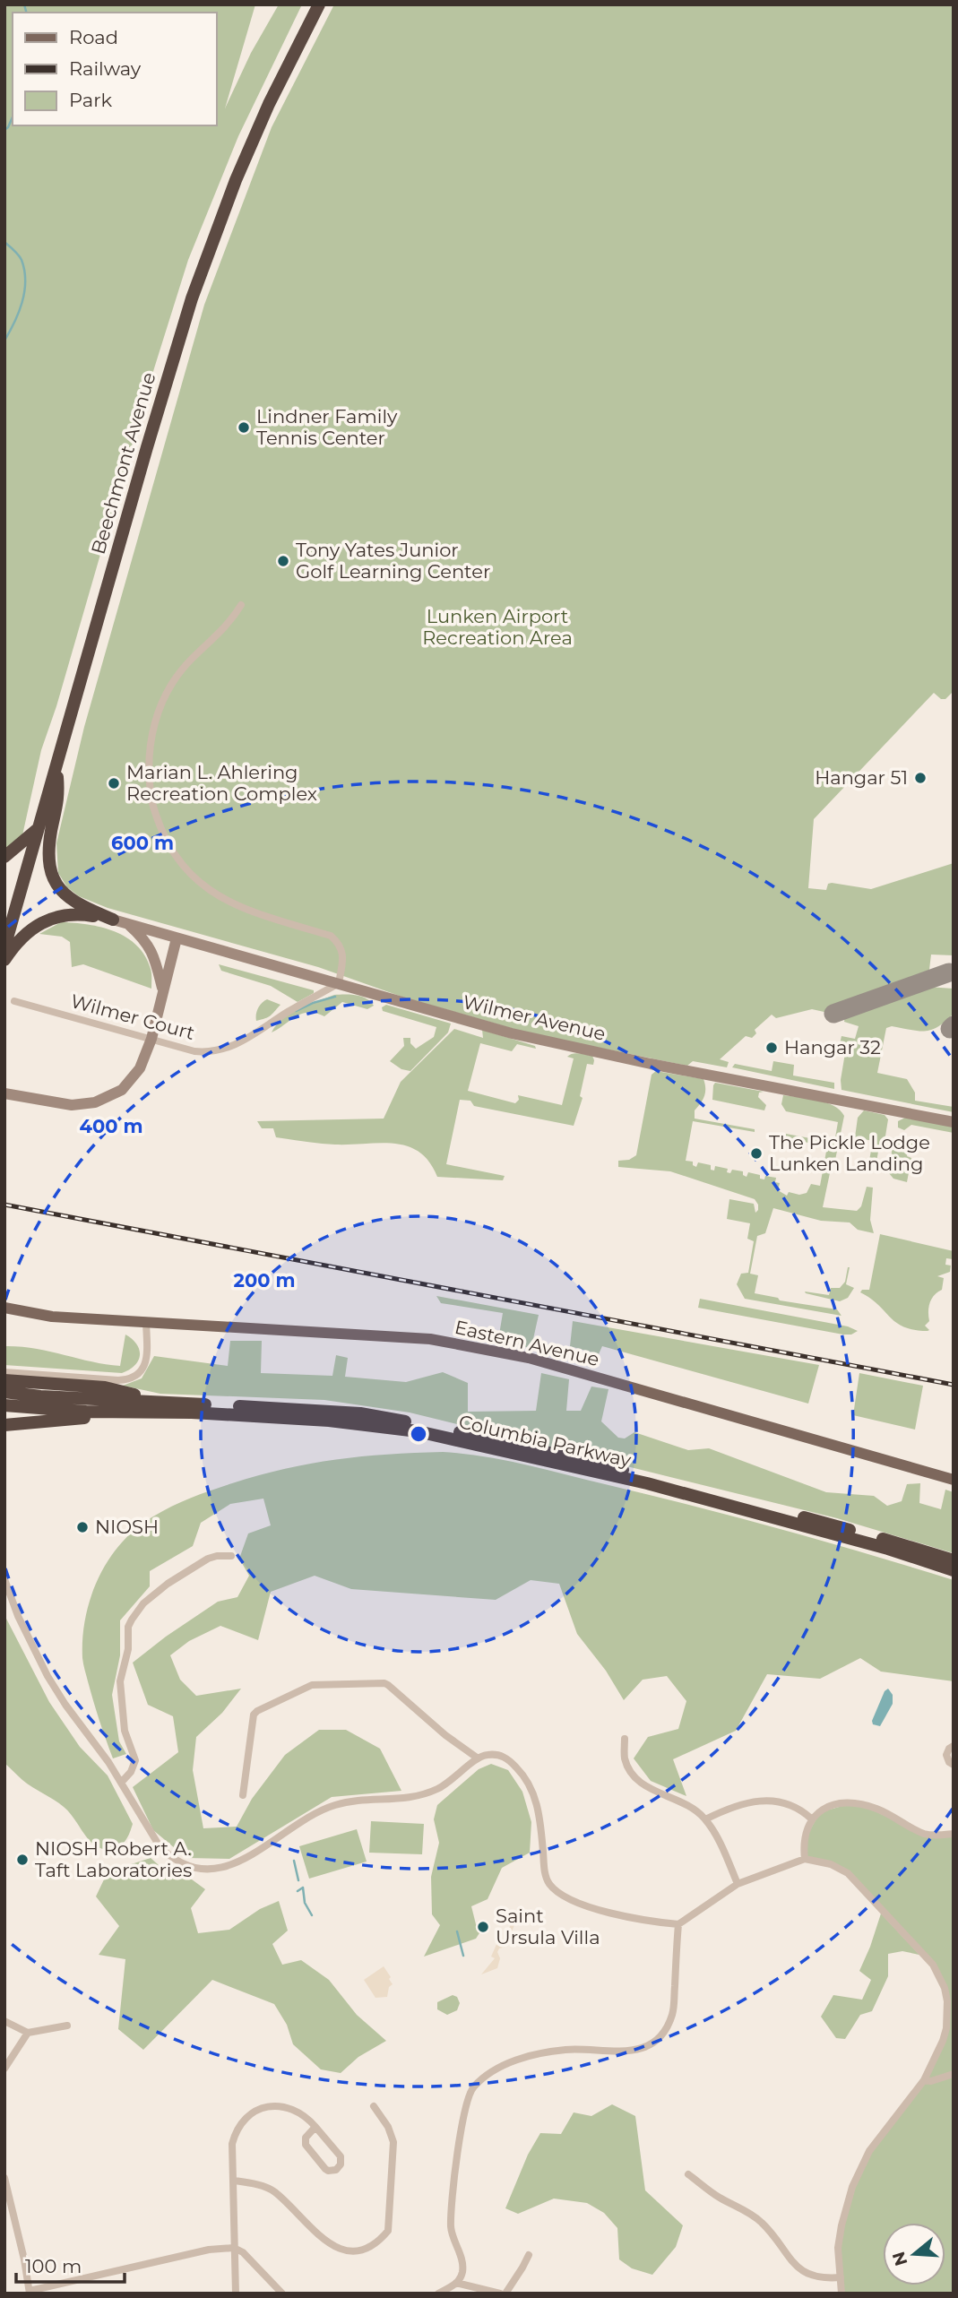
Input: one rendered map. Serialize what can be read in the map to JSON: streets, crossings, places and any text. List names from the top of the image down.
{
  "streets": {
    "highway": ["Beechmont Avenue", "Columbia Parkway"],
    "main road": ["Eastern Avenue"],
    "street": ["Wilmer Court", "Wilmer Avenue"]
  },
  "crossings": [
    ["Wilmer Court", "Wilmer Avenue"]
  ],
  "parks": ["Lunken Airport Recreation Area"],
  "places": [
    "Lindner Family Tennis Center",
    "Tony Yates Junior Golf Learning Center",
    "Hangar 51",
    "Marian L. Ahlering Recreation Complex",
    "Hangar 32",
    "The Pickle Lodge Lunken Landing",
    "NIOSH",
    "NIOSH Robert A. Taft Laboratories",
    "Saint Ursula Villa"
  ],
  "legend": ["Road", "Railway", "Park"],
  "scale_bar": "100 m",
  "north": "left",
  "rings": ["600 m", "400 m", "200 m"]
}
